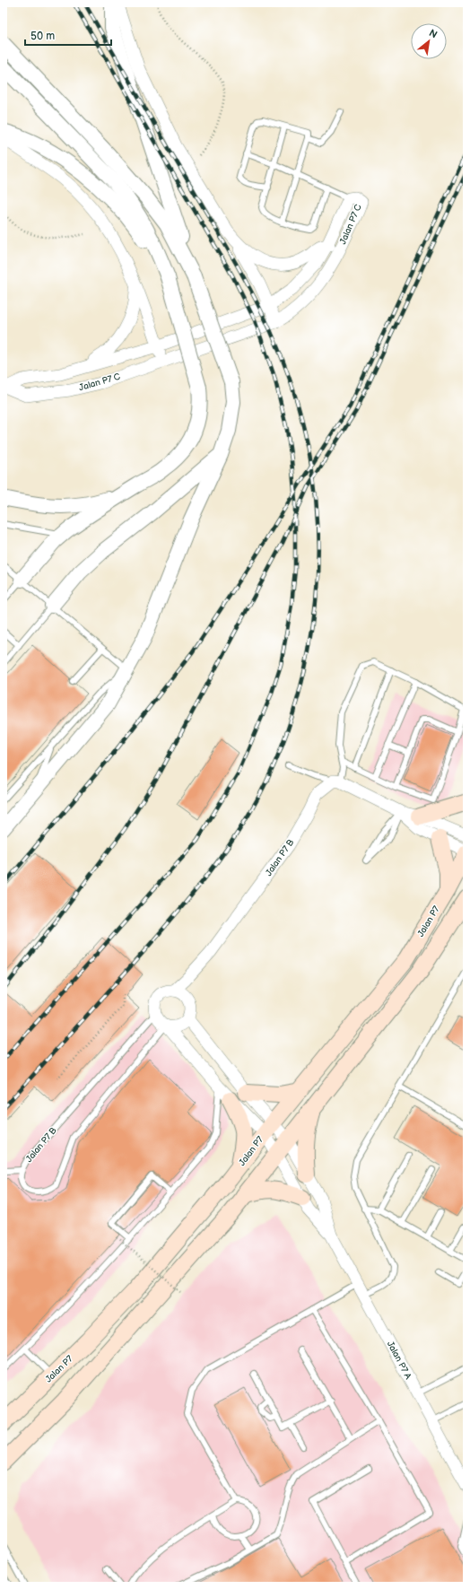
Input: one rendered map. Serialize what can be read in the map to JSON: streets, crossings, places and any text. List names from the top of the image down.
{
  "streets": {
    "main road": ["Jalan P7"],
    "street": ["Jalan P7 C", "Jalan P7 B", "Jalan P7 A"]
  },
  "scale_bar": "50 m",
  "north": "top right"
}
